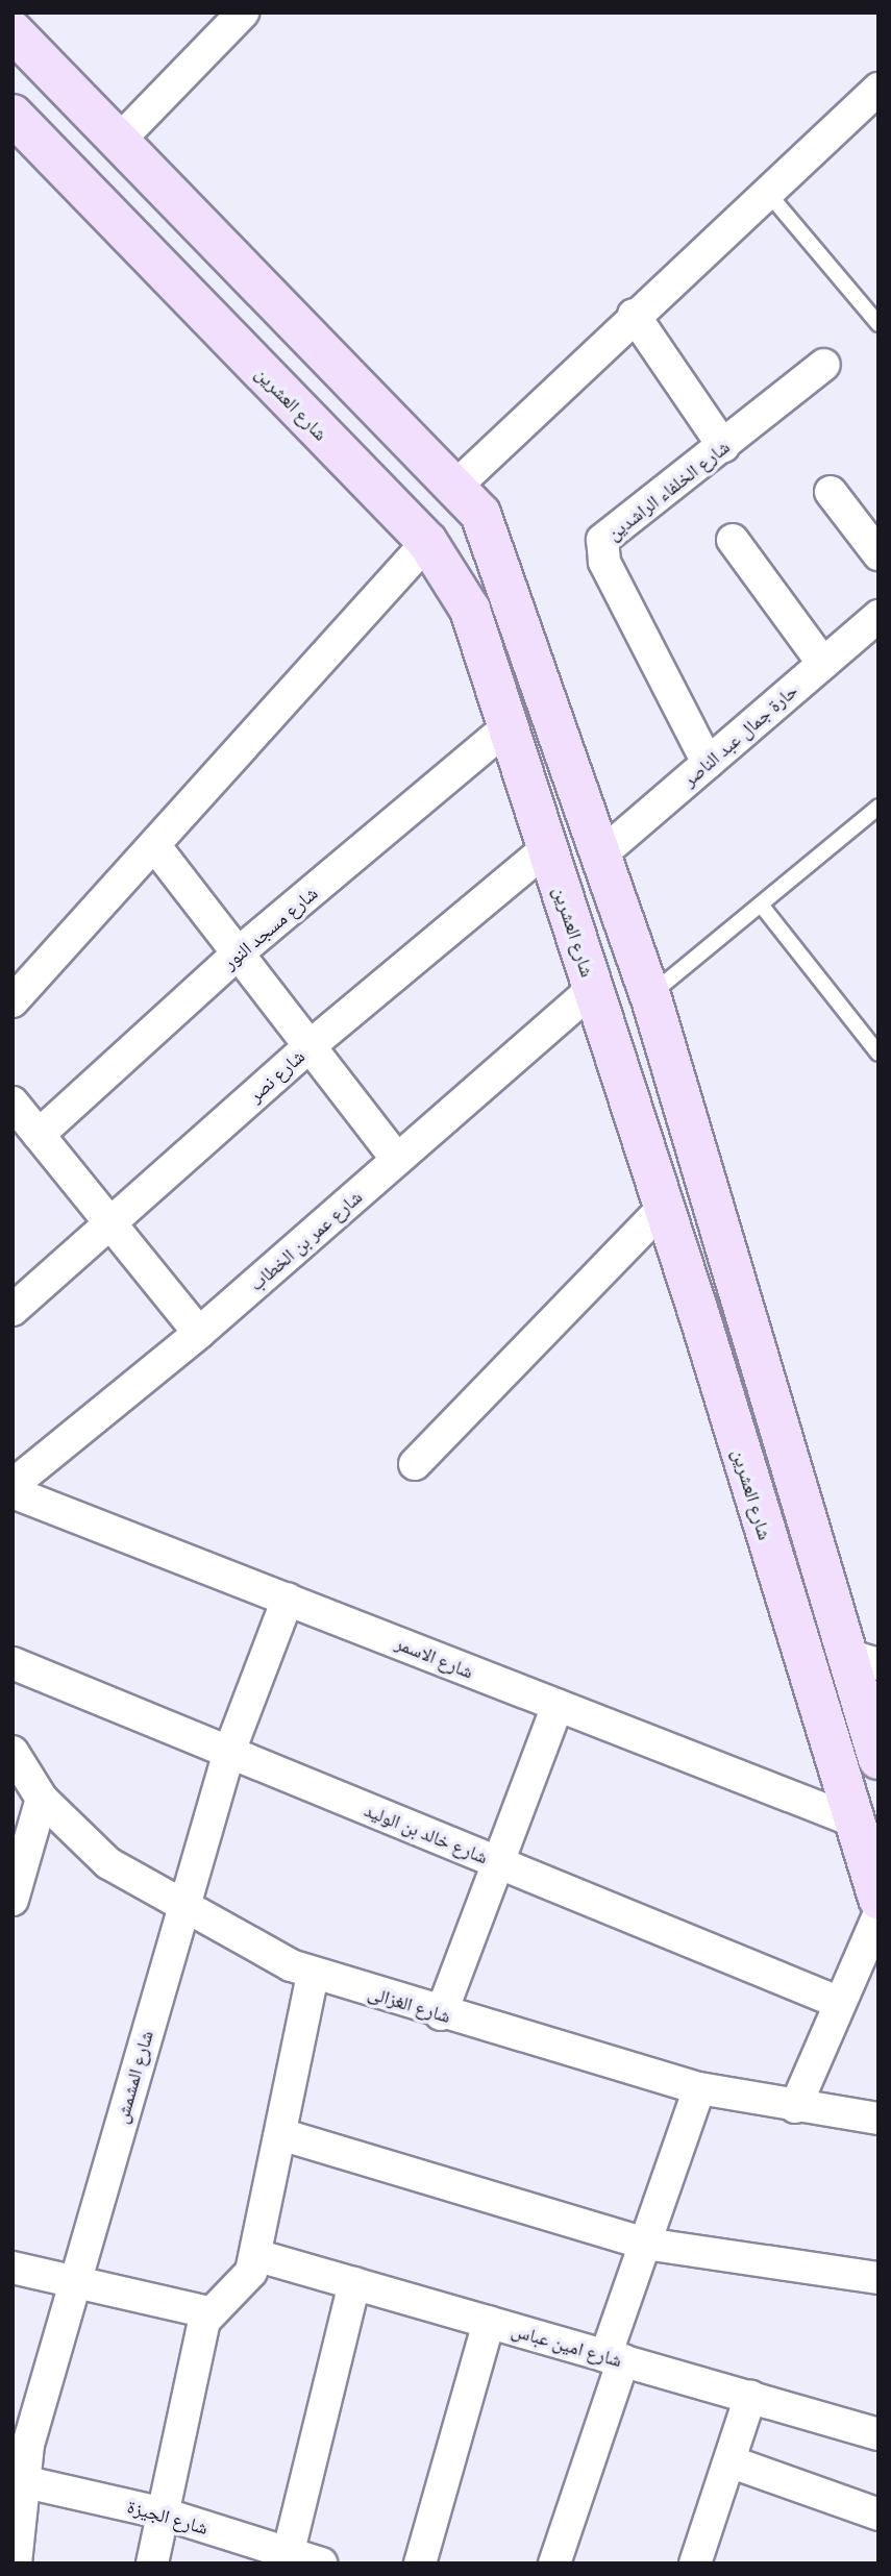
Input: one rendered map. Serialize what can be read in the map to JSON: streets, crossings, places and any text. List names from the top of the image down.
{
  "streets": {
    "main road": ["شارع العشرين"],
    "street": [
      "شارع الخلفاء الراشدين",
      "حارة جمال عبد الناصر",
      "شارع مسجد النور",
      "شارع نصر",
      "شارع عمر بن الخطاب",
      "شارع الاسمر",
      "شارع خالد بن الوليد",
      "شارع الغزالى",
      "شارع المشمش",
      "شارع امين عباس",
      "شارع الجيزة"
    ]
  },
  "crossings": [
    ["شارع العشرين", "شارع مسجد النور"],
    ["شارع العشرين", "شارع نصر"],
    ["شارع العشرين", "شارع عمر بن الخطاب"],
    ["شارع العشرين", "شارع الاسمر"],
    ["شارع الخلفاء الراشدين", "حارة جمال عبد الناصر"],
    ["شارع الاسمر", "شارع المشمش"],
    ["شارع خالد بن الوليد", "شارع المشمش"],
    ["شارع الغزالى", "شارع المشمش"],
    ["شارع المشمش", "شارع الجيزة"]
  ]
}
